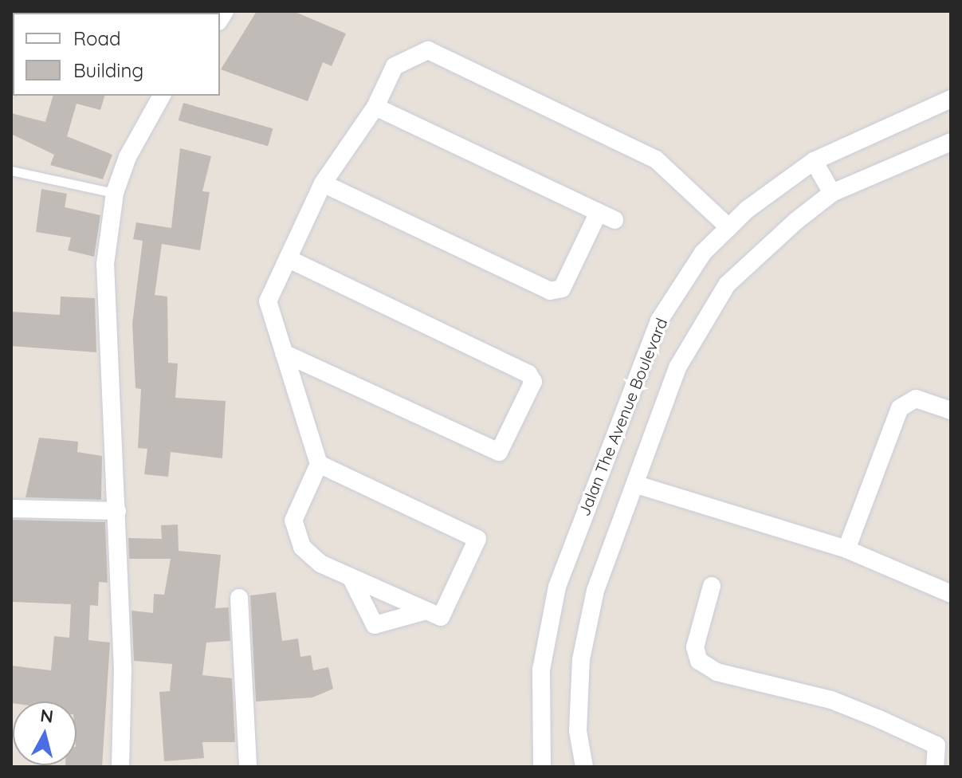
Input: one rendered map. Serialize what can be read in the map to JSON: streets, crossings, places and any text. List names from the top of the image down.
{
  "streets": {
    "street": ["Jalan The Avenue Boulevard"]
  },
  "legend": ["Road", "Building"],
  "north": "top"
}
